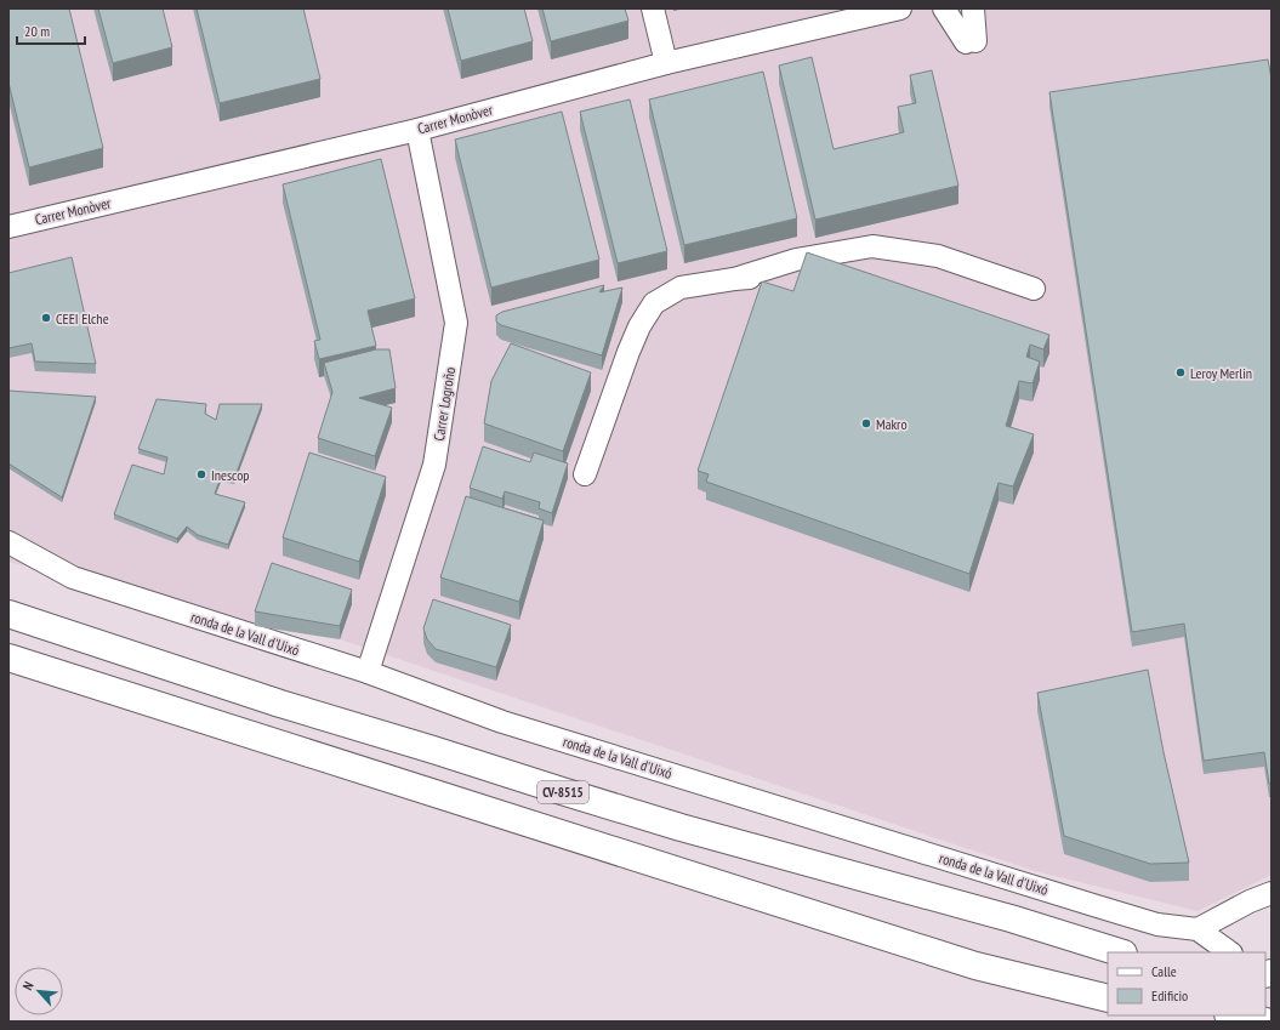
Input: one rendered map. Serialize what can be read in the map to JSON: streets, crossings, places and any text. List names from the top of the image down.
{
  "streets": {
    "main road": ["CV-8515"],
    "street": ["Carrer Monòver", "Carrer Logroño", "ronda de la Vall d'Uixó"]
  },
  "crossings": [
    ["Carrer Monòver", "Carrer Logroño"],
    ["Carrer Logroño", "ronda de la Vall d'Uixó"]
  ],
  "places": [
    "CEEI Elche",
    "Leroy Merlin",
    "Makro",
    "Inescop"
  ],
  "legend": ["Calle", "Edificio"],
  "scale_bar": "20 m",
  "north": "top left"
}
